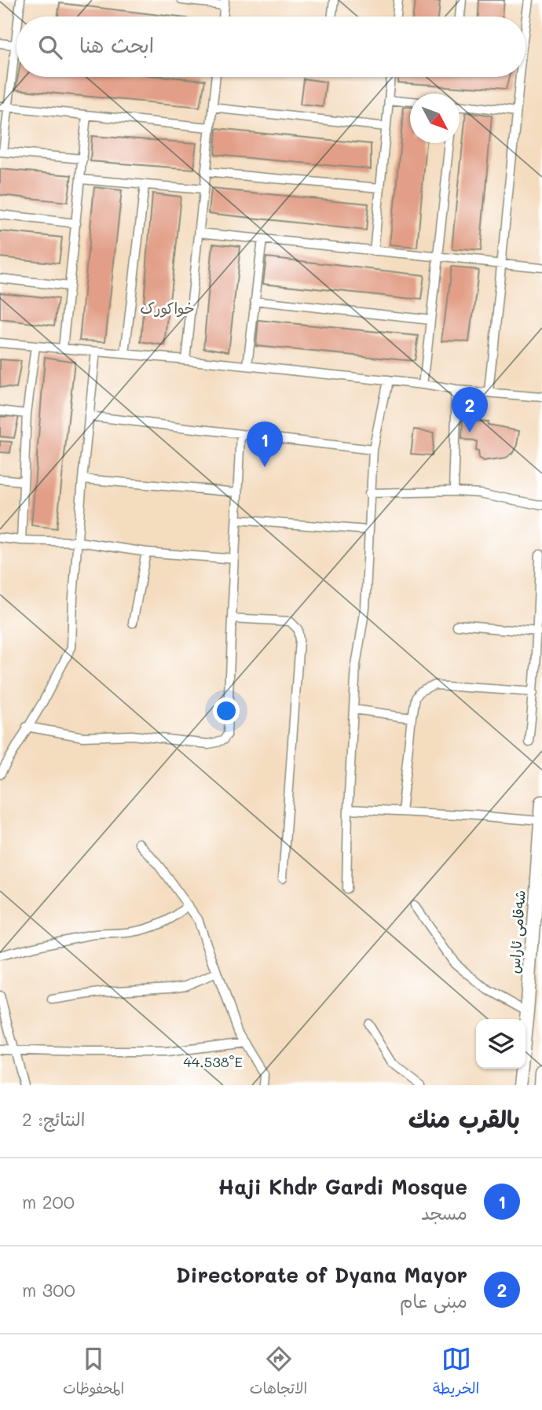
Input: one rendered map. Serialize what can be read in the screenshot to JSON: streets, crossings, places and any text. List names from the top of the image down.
{
  "streets": {
    "main road": ["شەقامی ئاراس"]
  },
  "districts": ["خواکورک"],
  "north": "bottom right",
  "page": {
    "search": "ابحث هنا",
    "pins": ["2", "1"],
    "heading": ["بالقرب منك", "النتائج: 2"],
    "list": [
      {
        "mark": "1",
        "name": "Haji Khdr Gardi Mosque",
        "note": "مسجد",
        "value": "200 m"
      },
      {
        "mark": "2",
        "name": "Directorate of Dyana Mayor",
        "note": "مبنى عام",
        "value": "300 m"
      }
    ],
    "nav": ["الخريطة", "الاتجاهات", "المحفوظات"]
  },
  "coordinates": ["44.538°E"]
}
